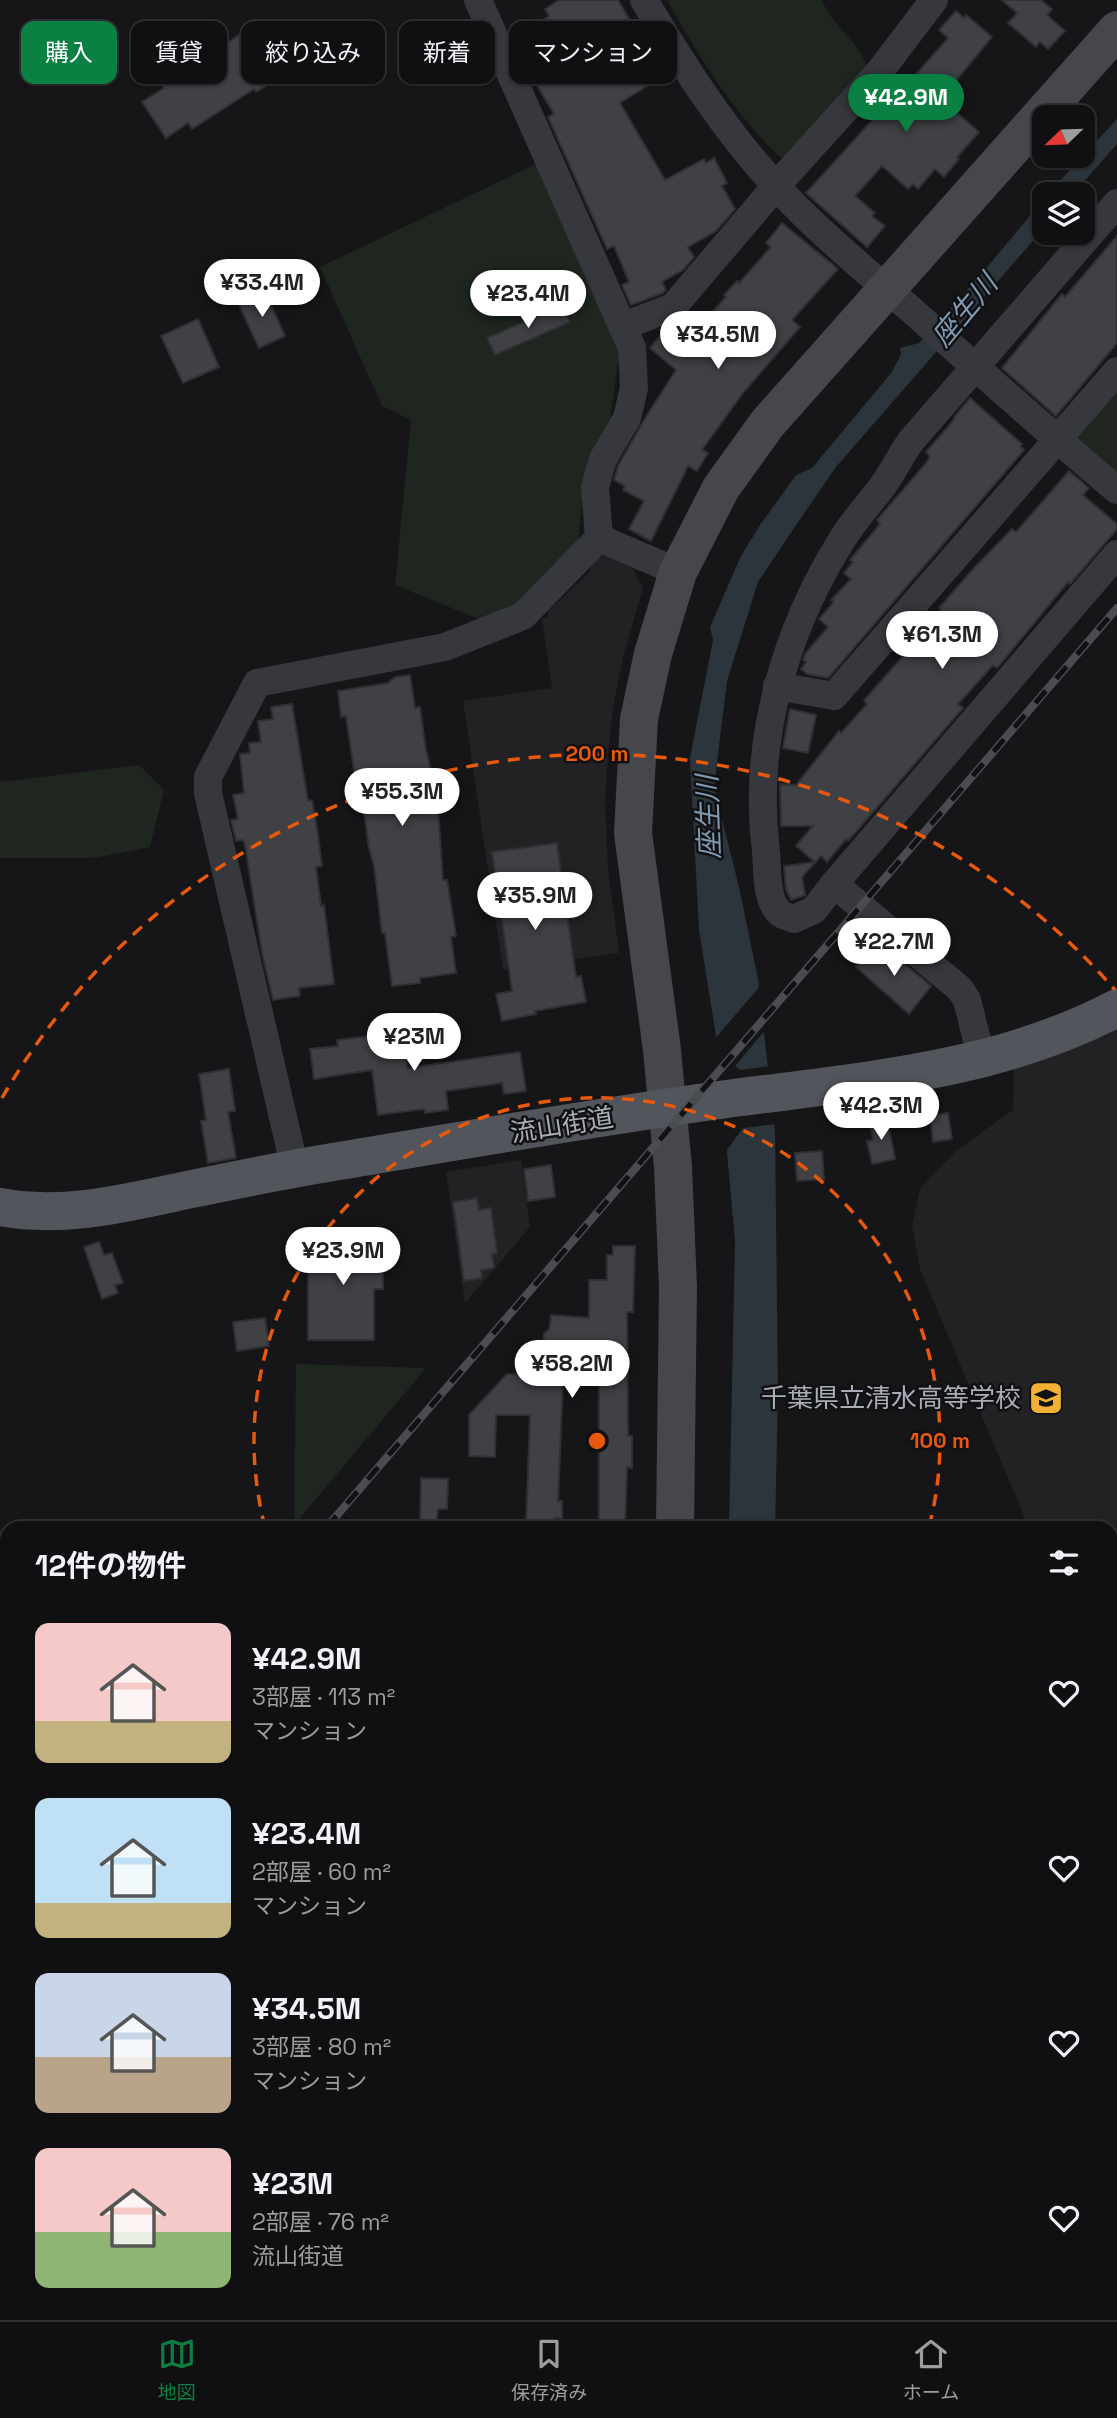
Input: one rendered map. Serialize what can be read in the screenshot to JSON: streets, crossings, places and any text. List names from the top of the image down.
{
  "streets": {
    "main road": ["流山街道"]
  },
  "water": ["座生川"],
  "places": {
    "school or university": ["千葉県立清水高等学校"]
  },
  "north": "bottom left",
  "page": {
    "chip": [
      "購入",
      "賃貸",
      "絞り込み",
      "新着",
      "マンション"
    ],
    "price": [
      "¥42.9M",
      "¥33.4M",
      "¥23.4M",
      "¥34.5M",
      "¥61.3M",
      "¥55.3M",
      "¥35.9M",
      "¥22.7M",
      "¥23M",
      "¥42.3M",
      "¥23.9M",
      "¥58.2M"
    ],
    "heading": "12件の物件",
    "list": [
      {
        "name": "¥42.9M",
        "note": "3部屋 · 113 m² · マンション"
      },
      {
        "name": "¥23.4M",
        "note": "2部屋 · 60 m² · マンション"
      },
      {
        "name": "¥34.5M",
        "note": "3部屋 · 80 m² · マンション"
      },
      {
        "name": "¥23M",
        "note": "2部屋 · 76 m² · 流山街道"
      }
    ],
    "tabs": ["地図", "保存済み", "ホーム"]
  },
  "rings": ["200 m", "100 m"]
}
